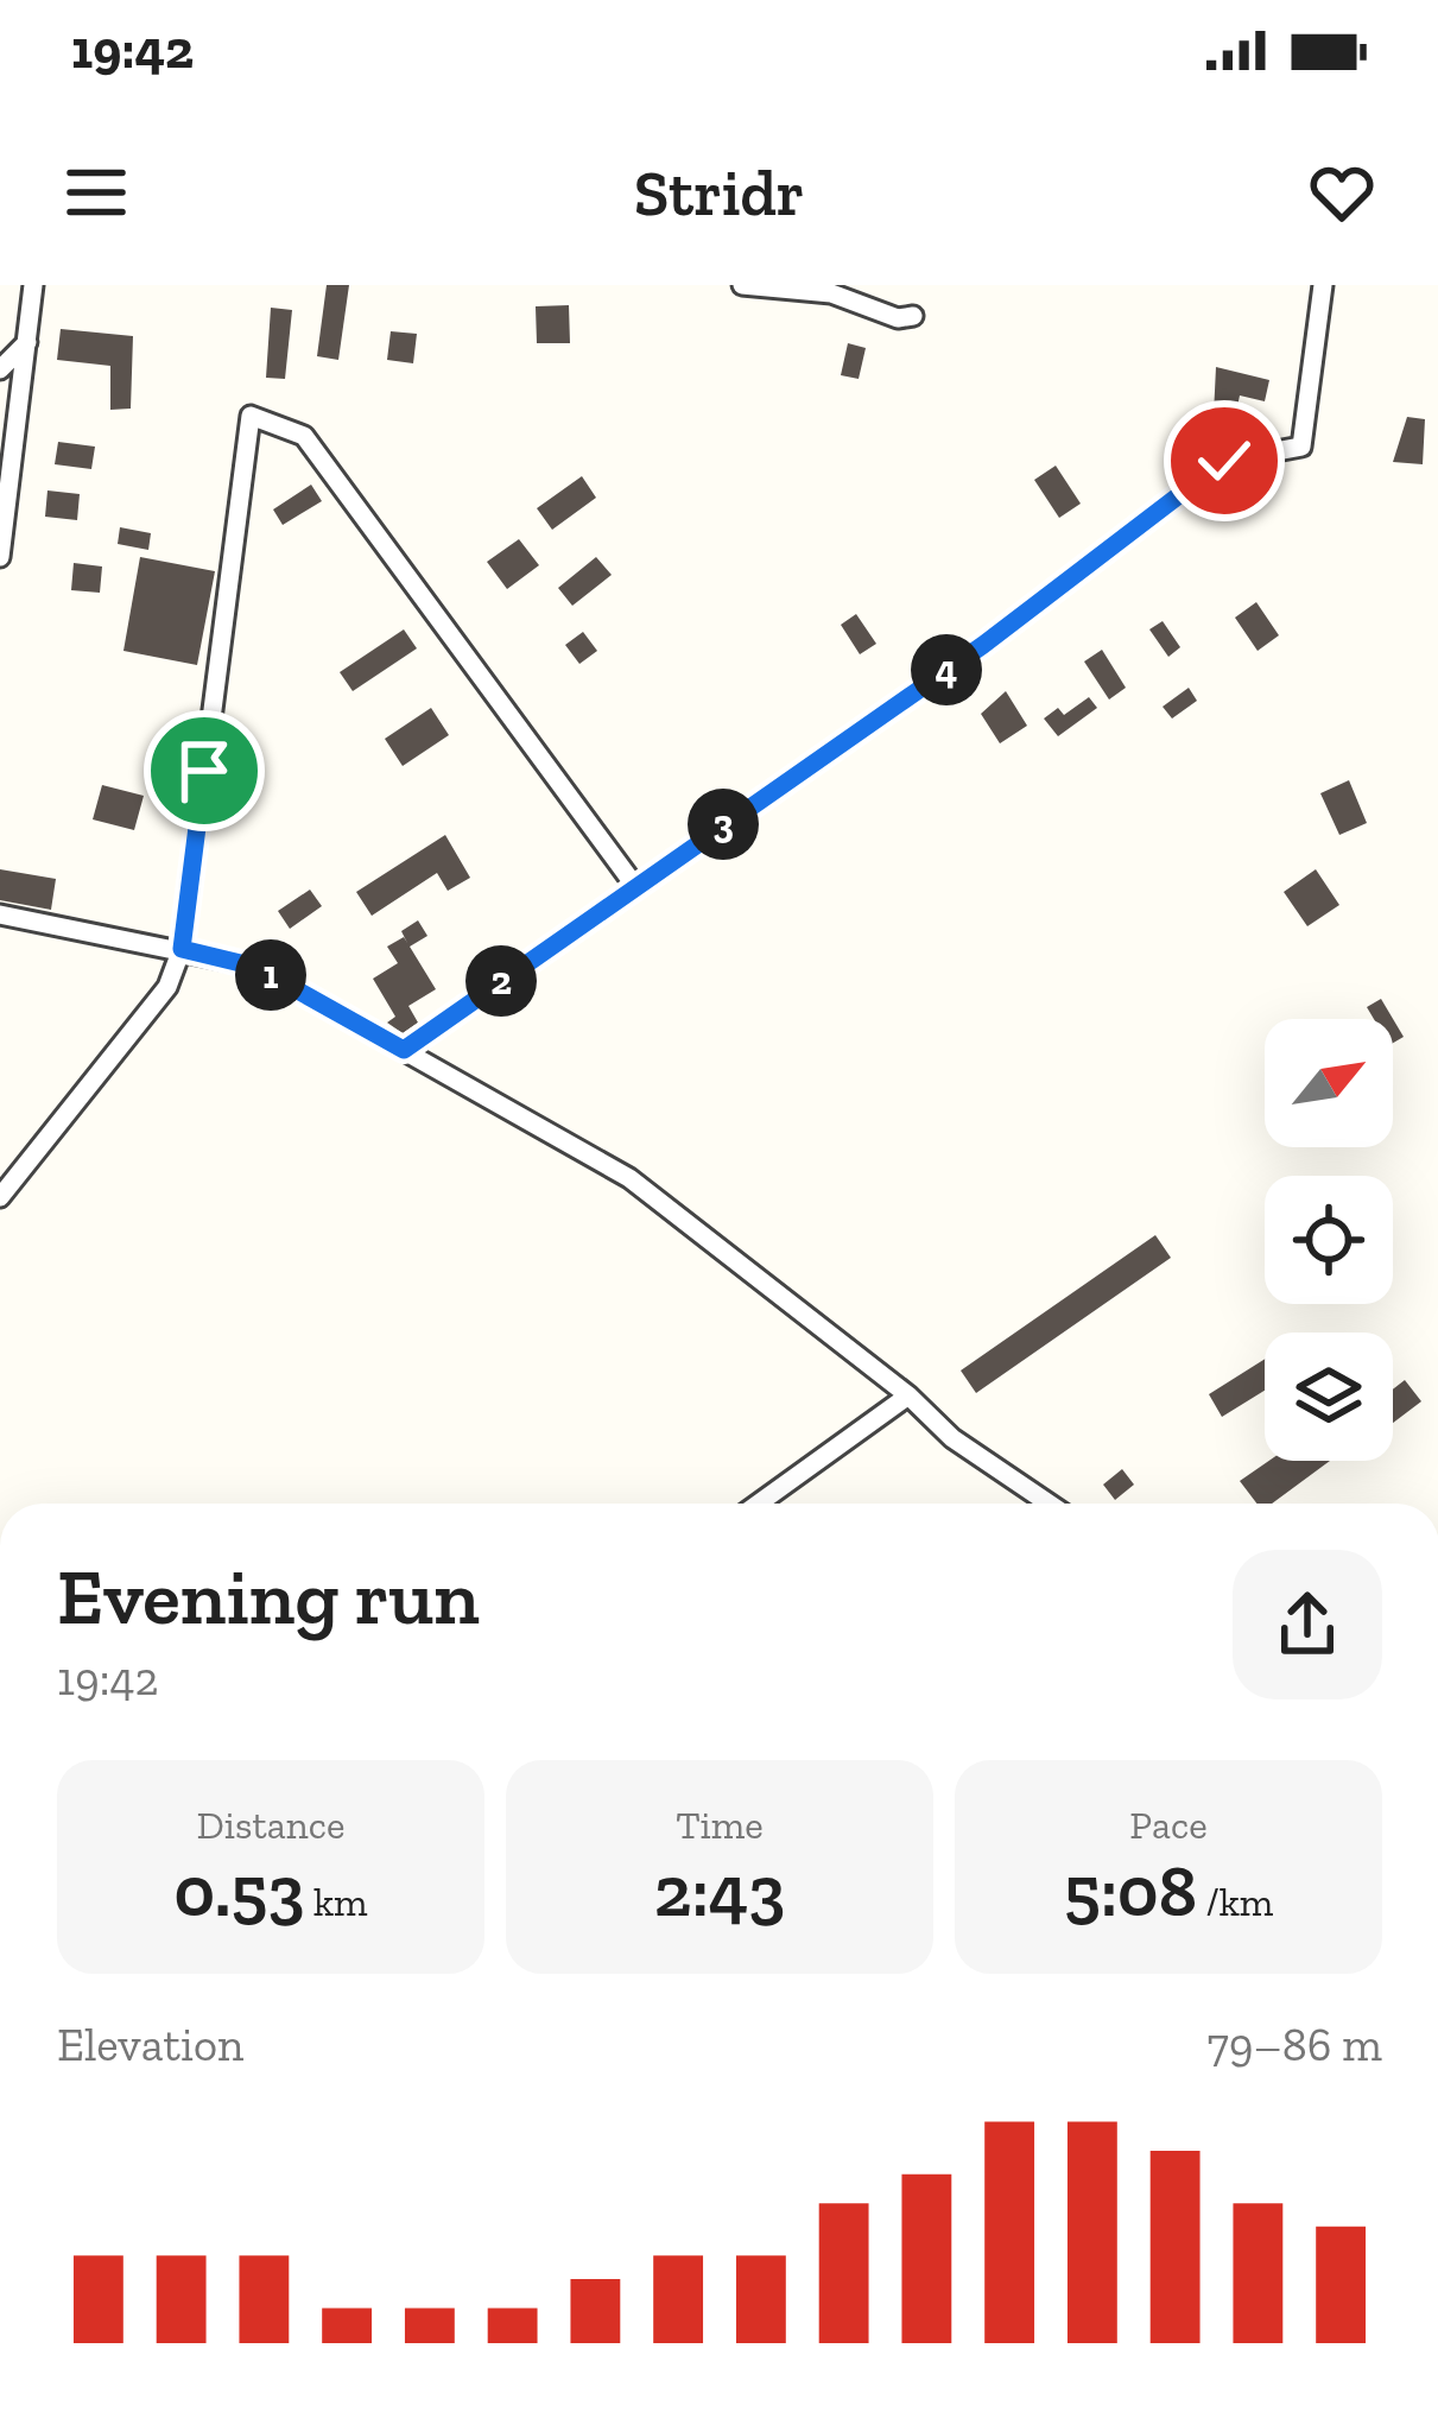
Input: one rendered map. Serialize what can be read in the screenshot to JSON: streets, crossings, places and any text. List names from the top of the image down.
{
  "north": "top right",
  "page": {
    "status": "19:42",
    "header": "Stridr",
    "pins": [
      "4",
      "3",
      "1",
      "2"
    ],
    "heading": ["Evening run", "19:42"],
    "stats": [
      ["Distance", "0.53 km"],
      ["Time", "2:43"],
      ["Pace", "5:08 /km"]
    ],
    "chart": ["Elevation", "79–86 m"]
  }
}
